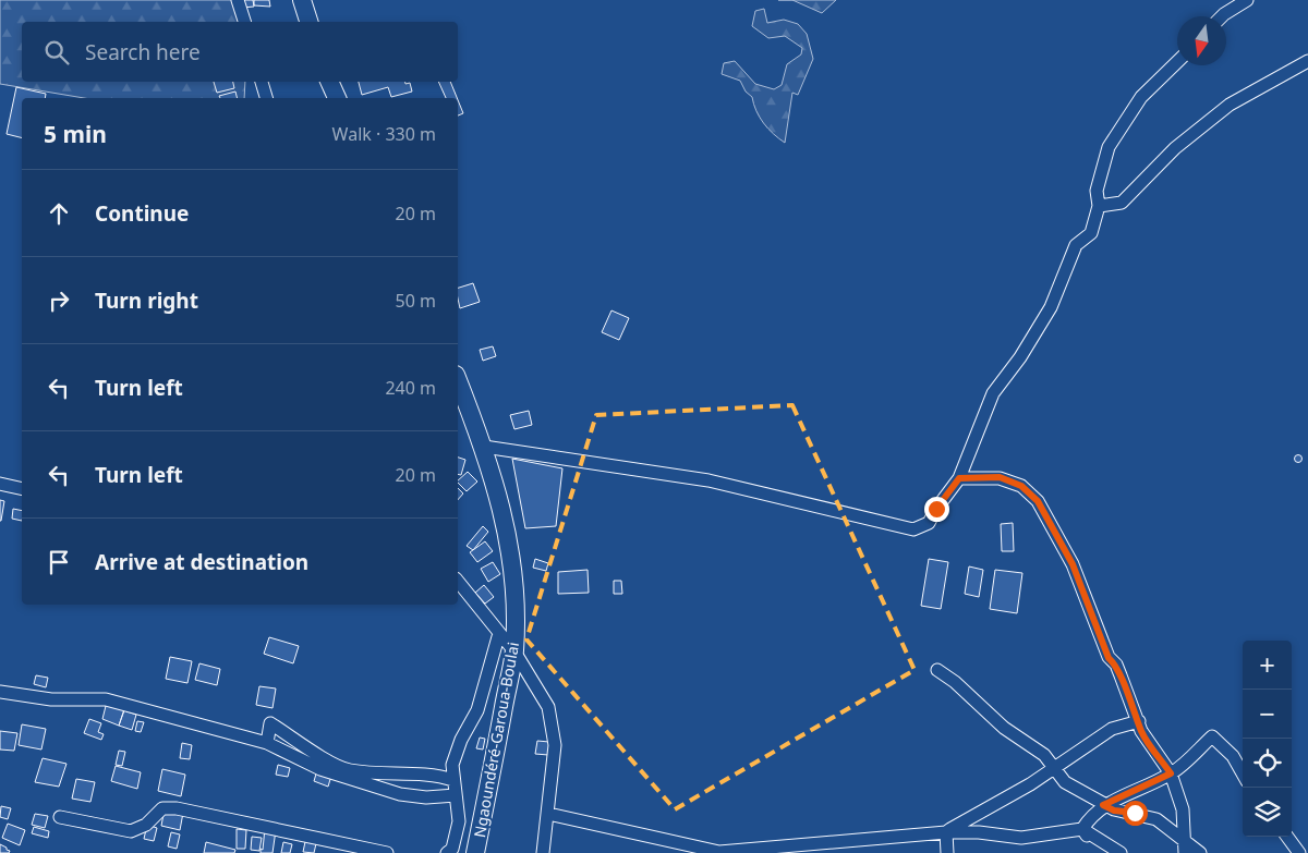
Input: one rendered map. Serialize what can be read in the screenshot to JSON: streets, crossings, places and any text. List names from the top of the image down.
{
  "streets": {
    "highway": ["Ngaoundéré-Garoua-Boulai"]
  },
  "north": "bottom",
  "page": {
    "search": "Search here",
    "heading": ["5 min", "Walk · 330 m"],
    "list": [
      ["Continue", "20 m"],
      ["Turn right", "50 m"],
      ["Turn left", "240 m"],
      ["Turn left", "20 m"],
      "Arrive at destination"
    ],
    "map_buttons": ["+", "−"]
  }
}
